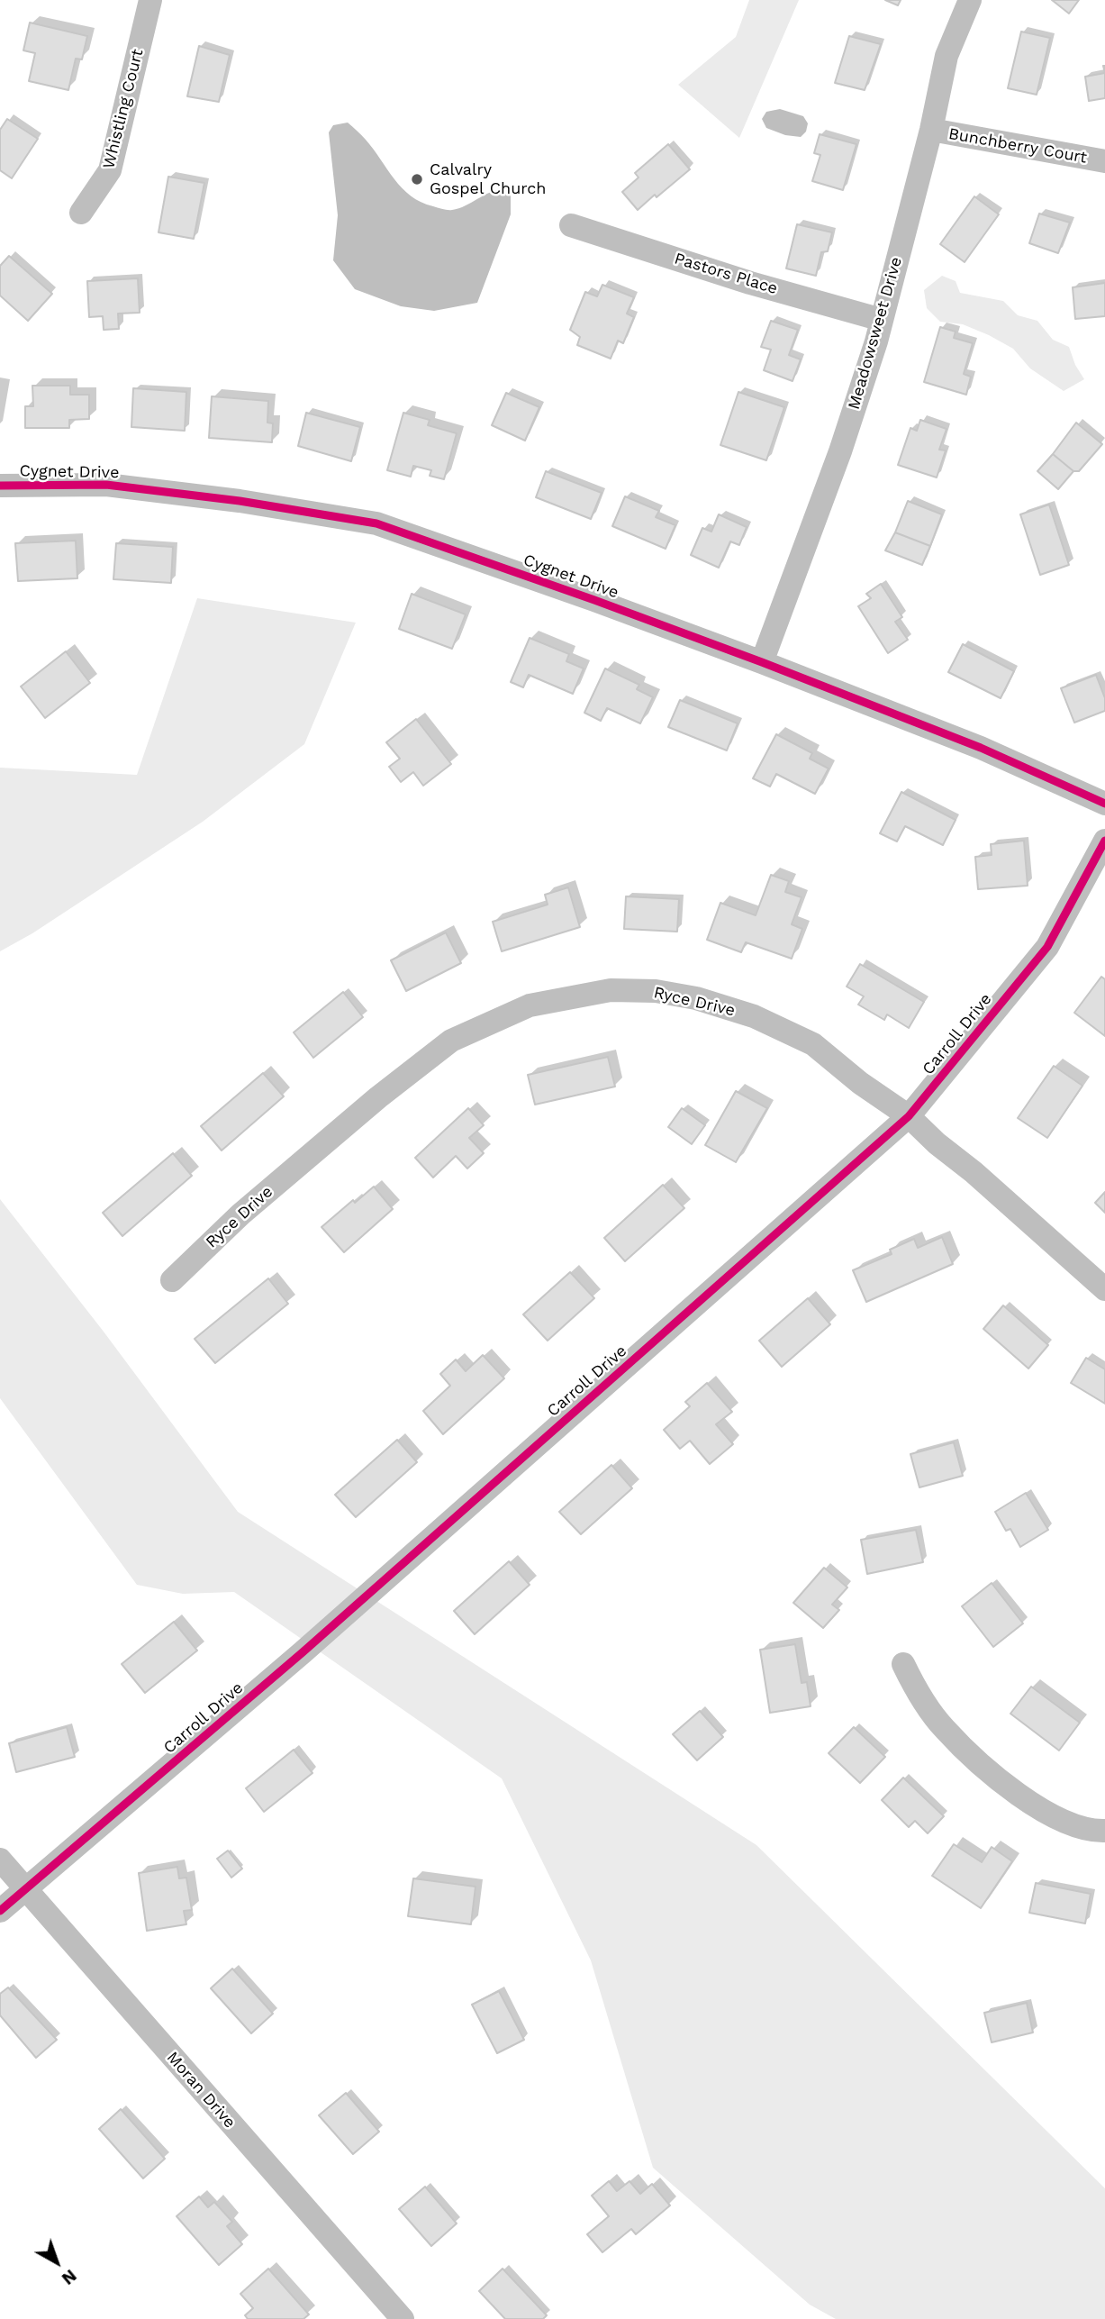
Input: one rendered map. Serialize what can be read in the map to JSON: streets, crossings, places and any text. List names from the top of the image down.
{
  "streets": {
    "street": [
      "Whistling Court",
      "Bunchberry Court",
      "Pastors Place",
      "Meadowsweet Drive",
      "Cygnet Drive",
      "Ryce Drive",
      "Carroll Drive",
      "Moran Drive"
    ]
  },
  "crossings": [
    ["Bunchberry Court", "Meadowsweet Drive"],
    ["Pastors Place", "Meadowsweet Drive"],
    ["Meadowsweet Drive", "Cygnet Drive"],
    ["Ryce Drive", "Carroll Drive"],
    ["Carroll Drive", "Moran Drive"]
  ],
  "places": ["Calvalry Gospel Church"],
  "north": "bottom right"
}
